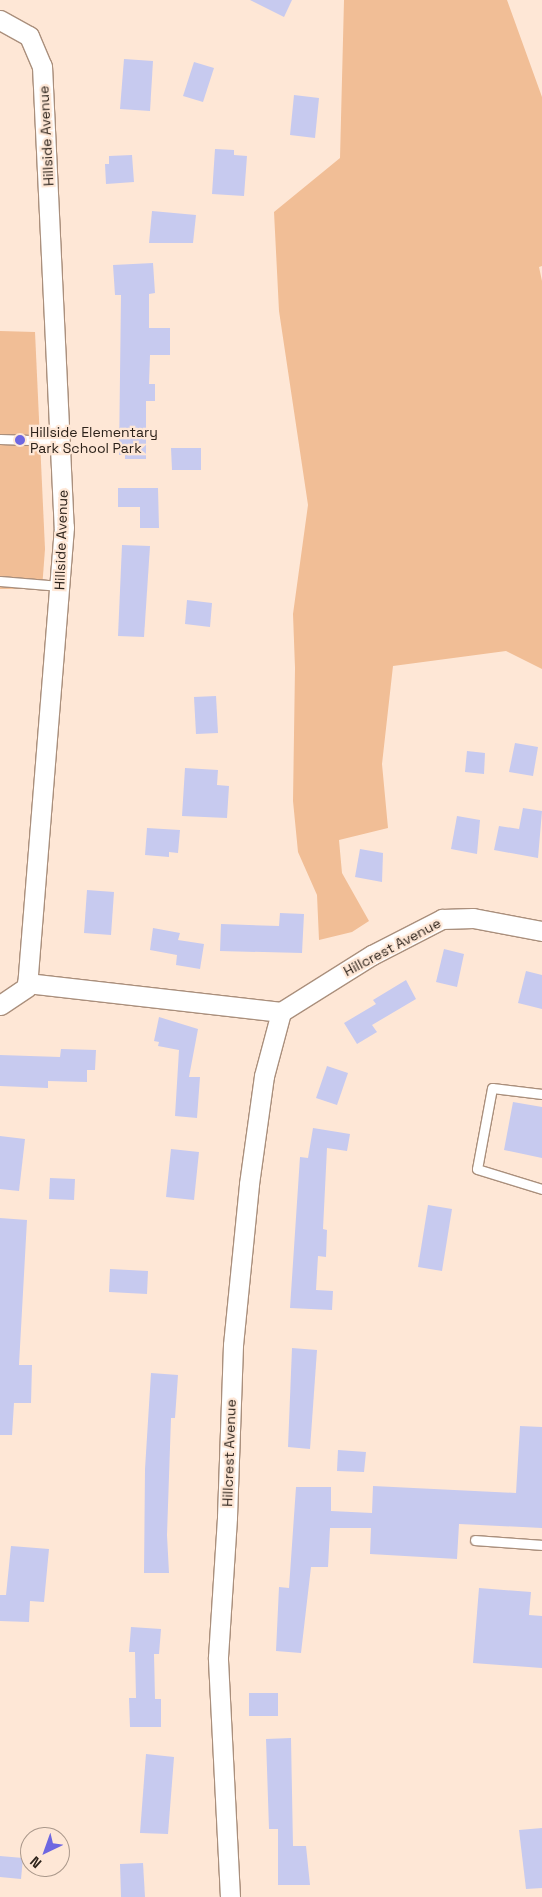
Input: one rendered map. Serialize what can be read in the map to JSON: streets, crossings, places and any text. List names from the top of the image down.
{
  "streets": {
    "street": ["Hillside Avenue", "Hillcrest Avenue"]
  },
  "places": ["Hillside Elementary Park School Park"],
  "north": "bottom left"
}
